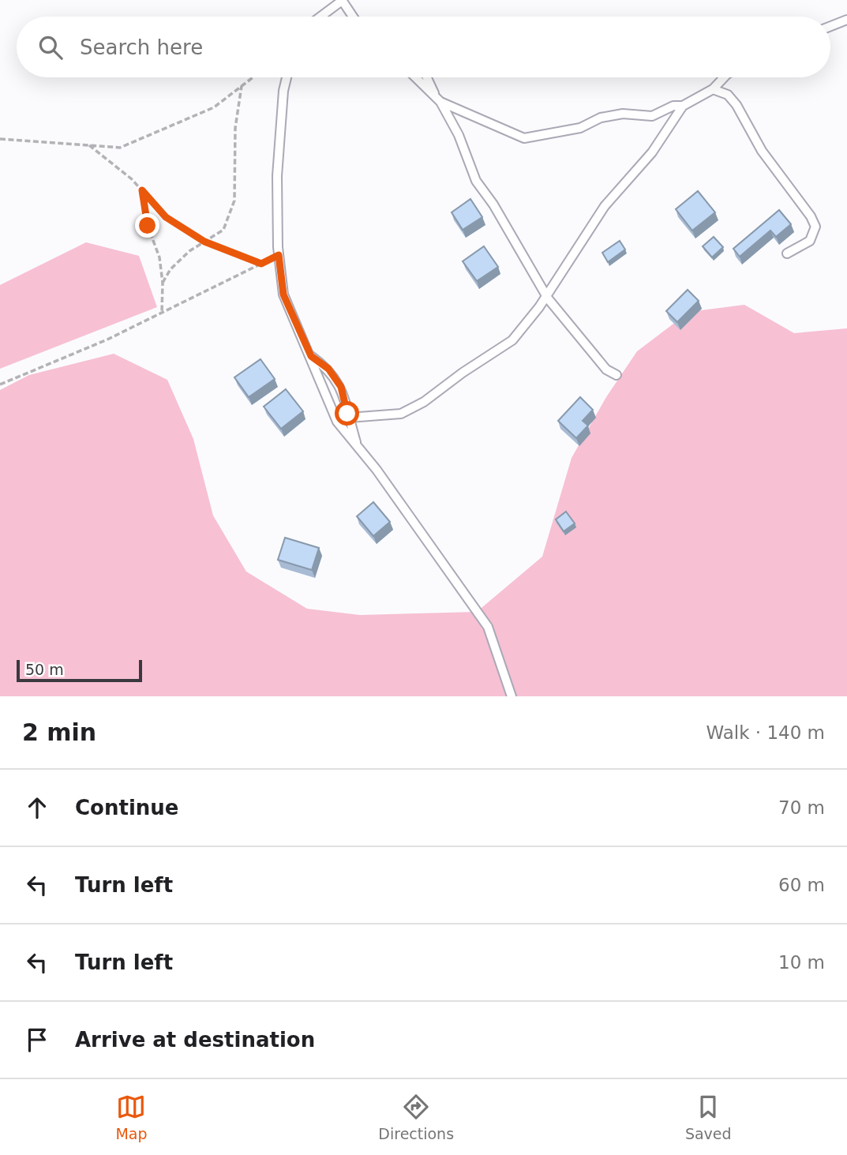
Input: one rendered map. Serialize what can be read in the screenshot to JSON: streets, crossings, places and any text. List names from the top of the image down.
{
  "scale_bar": "50 m",
  "page": {
    "search": "Search here",
    "scale": "50 m",
    "heading": ["2 min", "Walk · 140 m"],
    "list": [
      ["Continue", "70 m"],
      ["Turn left", "60 m"],
      ["Turn left", "10 m"],
      "Arrive at destination"
    ],
    "nav": ["Map", "Directions", "Saved"]
  }
}
